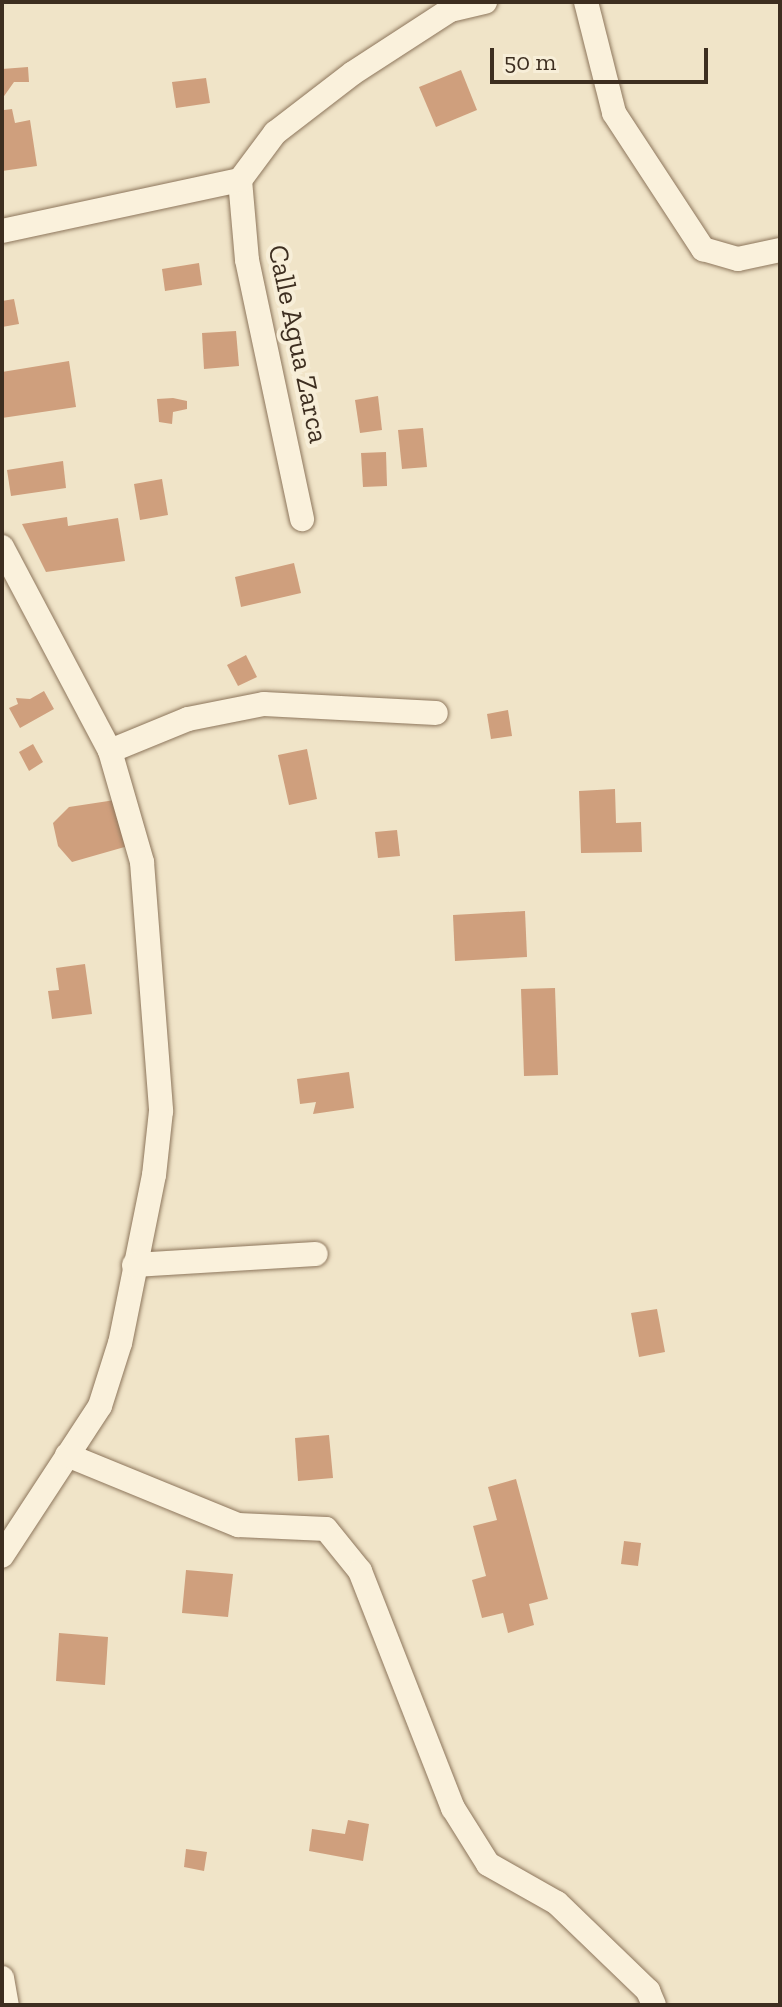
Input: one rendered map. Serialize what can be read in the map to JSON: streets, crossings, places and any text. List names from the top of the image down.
{
  "streets": {
    "street": ["Calle Agua Zarca"]
  },
  "scale_bar": "50 m"
}
